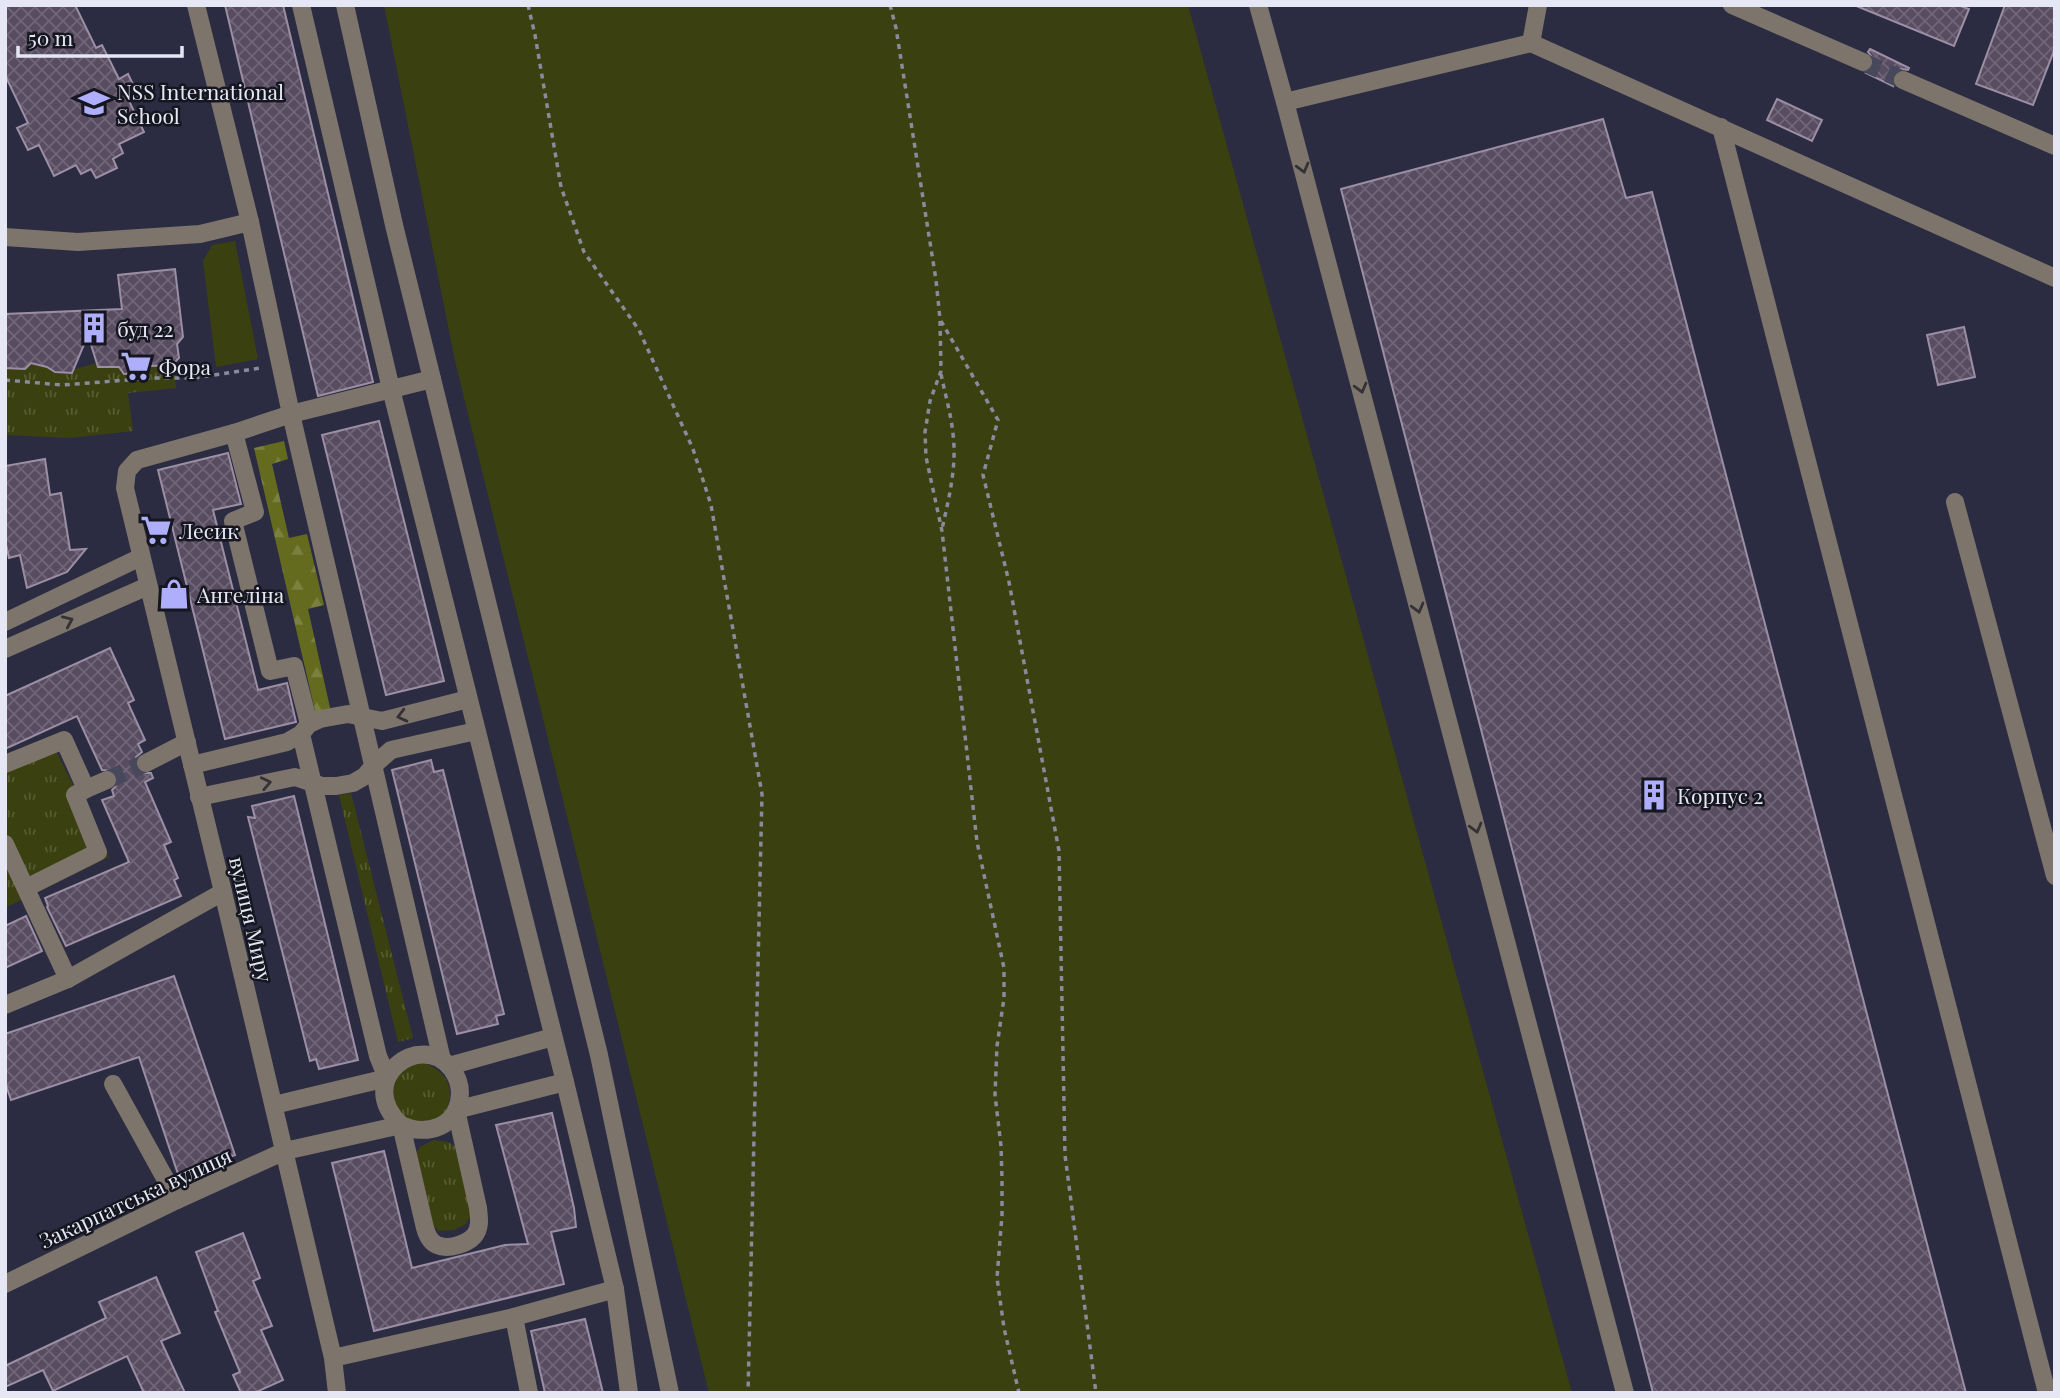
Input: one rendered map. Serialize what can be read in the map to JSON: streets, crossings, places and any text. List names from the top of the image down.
{
  "streets": {
    "street": ["вулиця Миру", "Закарпатська вулиця"]
  },
  "crossings": [
    ["вулиця Миру", "Закарпатська вулиця"]
  ],
  "places": {
    "school or university": ["NSS International School"],
    "building": ["буд 22", "Корпус 2"],
    "supermarket": ["Фора", "Лесик"],
    "shop": ["Ангеліна"]
  },
  "scale_bar": "50 m"
}
